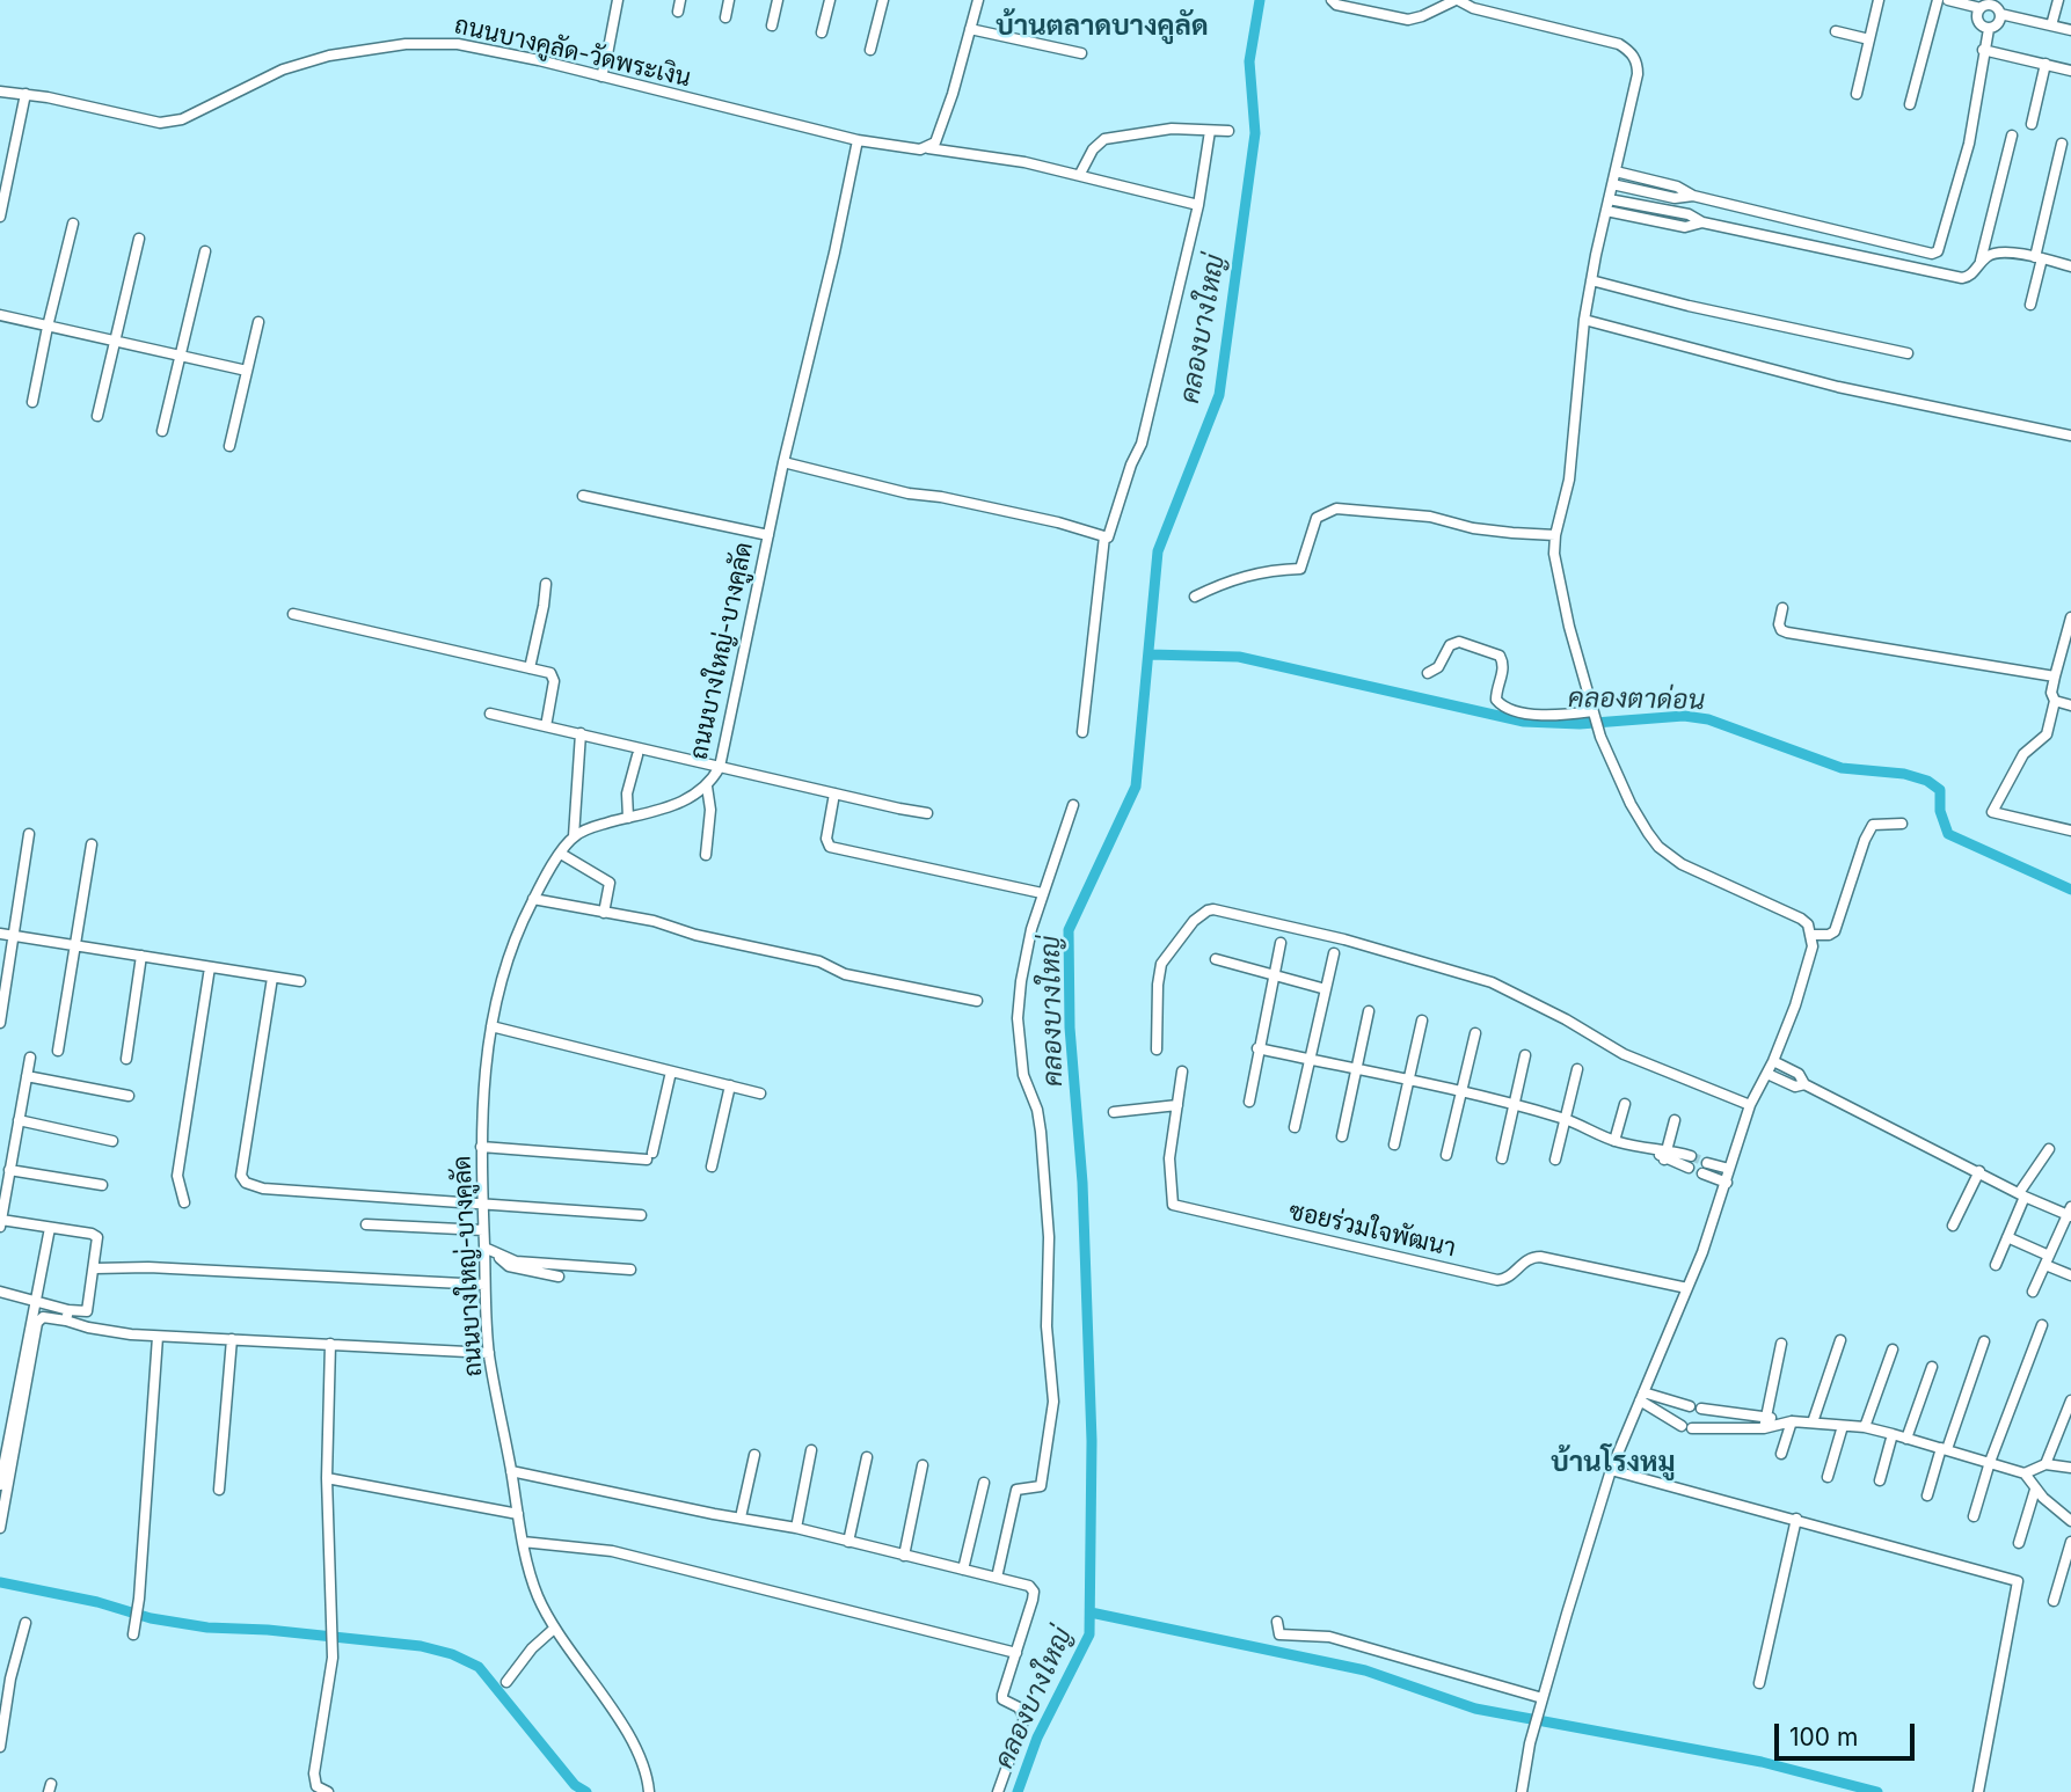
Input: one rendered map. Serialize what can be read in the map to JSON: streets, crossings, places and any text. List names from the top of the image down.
{
  "streets": {
    "street": ["ถนนบางคูลัด-วัดพระเงิน", "ถนนบางใหญ่-บางคูลัด", "ซอยร่วมใจพัฒนา"]
  },
  "crossings": [
    ["ถนนบางคูลัด-วัดพระเงิน", "ถนนบางใหญ่-บางคูลัด"]
  ],
  "districts": ["บ้านตลาดบางคูลัด", "บ้านโรงหมู"],
  "water": ["คลองบางใหญ่", "คลองตาด่อน"],
  "scale_bar": "100 m"
}
